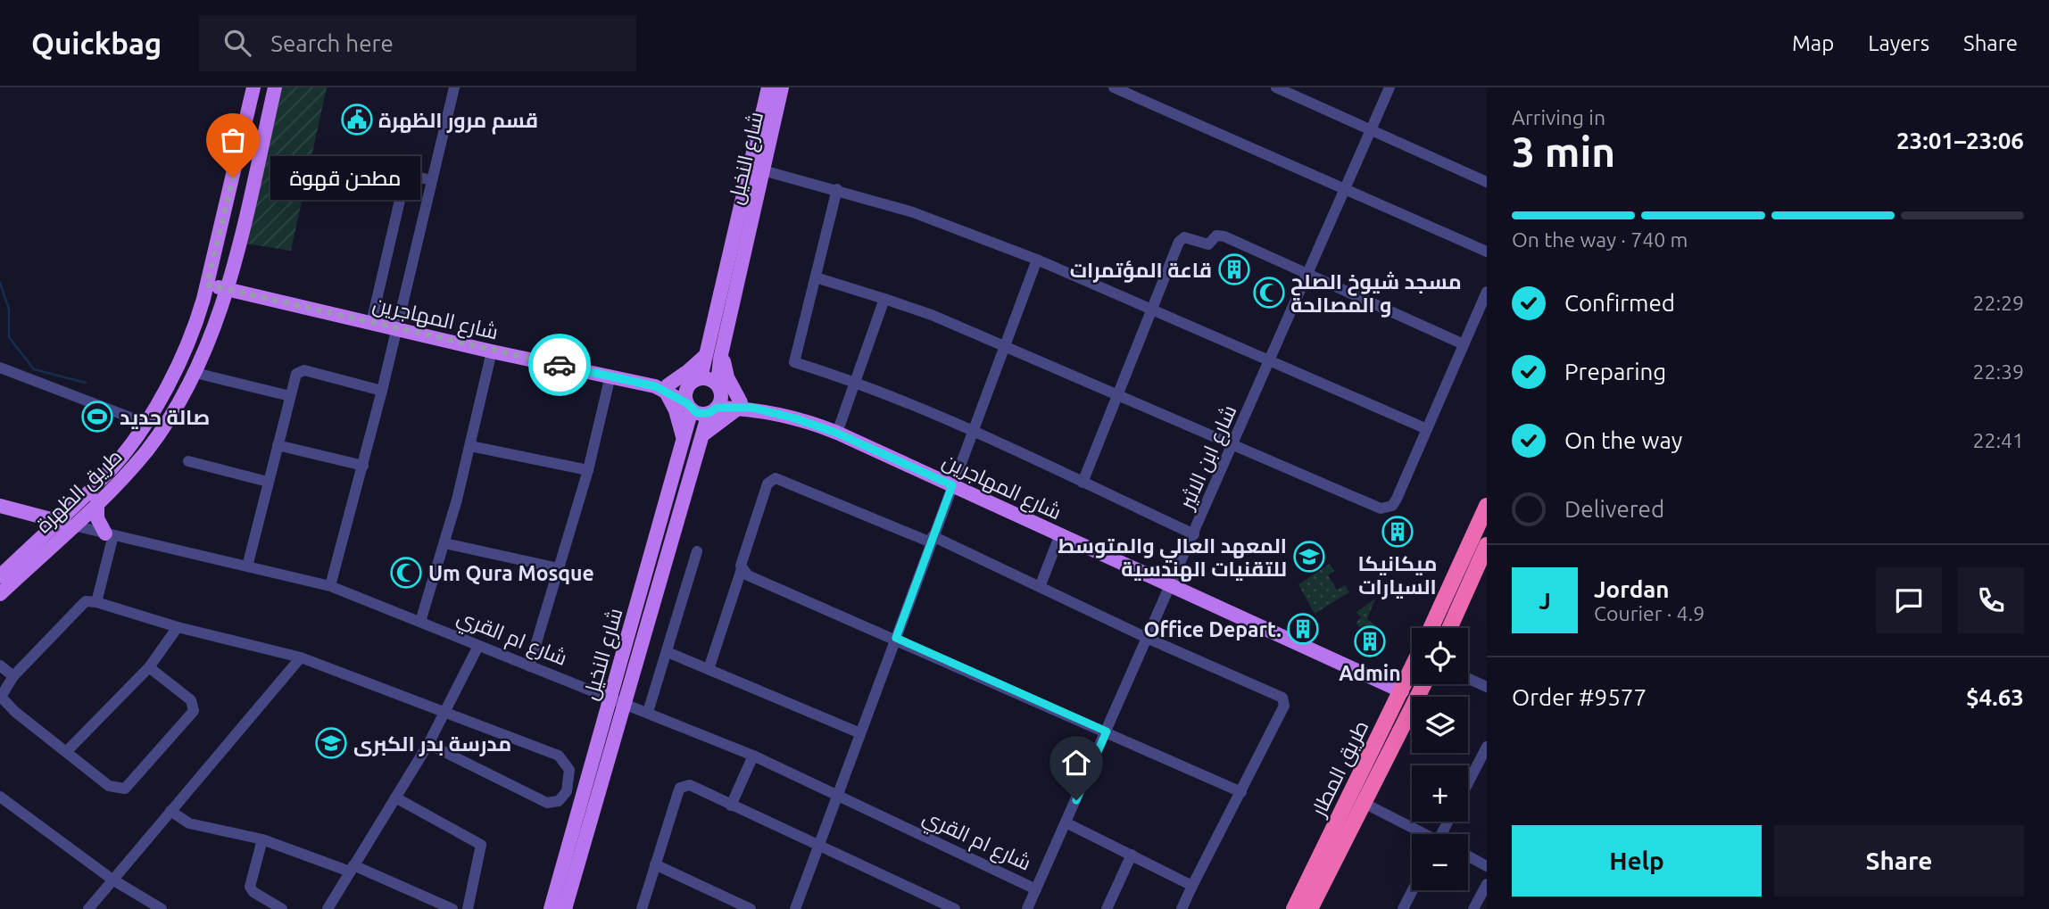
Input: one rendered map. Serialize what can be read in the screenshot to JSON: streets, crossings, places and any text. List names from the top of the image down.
{
  "streets": {
    "highway": ["طريق المطار"],
    "main road": [
      "شارع النخيل",
      "شارع المهاجرين",
      "طريق الظهرة",
      "شارع ام القري"
    ],
    "street": ["شارع ابن الاثير"]
  },
  "crossings": [
    ["شارع النخيل", "شارع المهاجرين"],
    ["شارع النخيل", "شارع ام القري"],
    ["شارع المهاجرين", "شارع ابن الاثير"],
    ["شارع المهاجرين", "طريق الظهرة"],
    ["شارع المهاجرين", "طريق المطار"],
    ["شارع ابن الاثير", "شارع ام القري"],
    ["طريق الظهرة", "شارع ام القري"]
  ],
  "places": {
    "public building": ["قسم مرور الظهرة"],
    "other": ["مطحن قهوة"],
    "building": [
      "قاعة المؤتمرات",
      "ميكانيكا السيارات",
      "Office Depart.",
      "Admin"
    ],
    "mosque": ["مسجد شيوخ الصلح و المصالحة", "Um Qura Mosque"],
    "sports": ["صالة حديد"],
    "school or university": ["المعهد العالي والمتوسط للتقنيات الهندسية", "مدرسة بدر الكبرى"]
  },
  "page": {
    "header": "Quickbag",
    "search": "Search here",
    "nav": ["Map", "Layers", "Share"],
    "heading": ["3 min", "Arriving in", "23:01–23:06"],
    "panel": [
      "Jordan",
      "Courier · 4.9",
      "Order #9577",
      "$4.63"
    ],
    "bubble": "مطحن قهوة",
    "bar": "On the way · 740 m",
    "list": [
      ["Confirmed", "22:29"],
      ["Preparing", "22:39"],
      ["On the way", "22:41"],
      "Delivered"
    ],
    "round": "J",
    "map_buttons": ["+", "−"],
    "buttons": ["Help", "Share"]
  }
}
